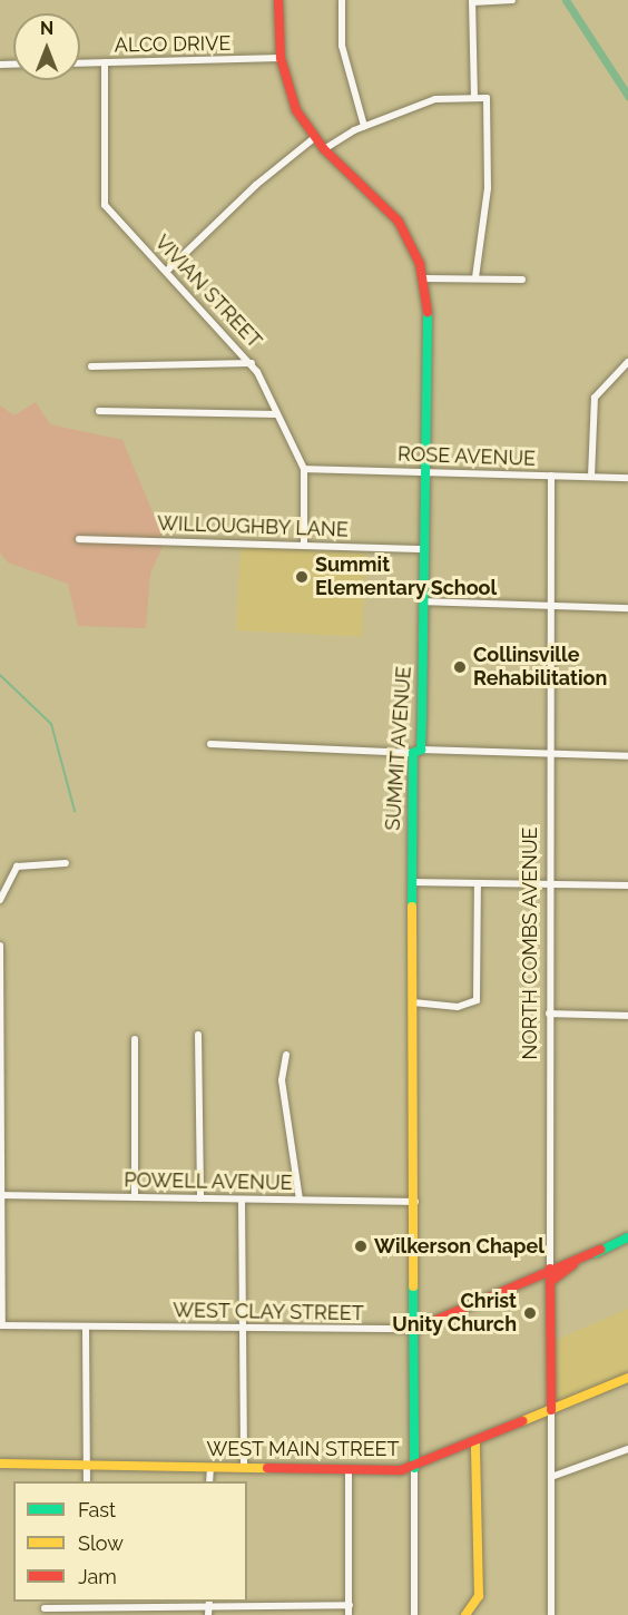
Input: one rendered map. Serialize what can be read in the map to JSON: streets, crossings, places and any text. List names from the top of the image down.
{
  "streets": {
    "street": [
      "ALCO DRIVE",
      "VIVIAN STREET",
      "ROSE AVENUE",
      "WILLOUGHBY LANE",
      "SUMMIT AVENUE",
      "NORTH COMBS AVENUE",
      "POWELL AVENUE",
      "WEST CLAY STREET",
      "WEST MAIN STREET"
    ]
  },
  "crossings": [
    ["ALCO DRIVE", "VIVIAN STREET"],
    ["ALCO DRIVE", "SUMMIT AVENUE"],
    ["VIVIAN STREET", "ROSE AVENUE"],
    ["VIVIAN STREET", "WILLOUGHBY LANE"],
    ["ROSE AVENUE", "SUMMIT AVENUE"],
    ["ROSE AVENUE", "NORTH COMBS AVENUE"],
    ["WILLOUGHBY LANE", "SUMMIT AVENUE"],
    ["SUMMIT AVENUE", "POWELL AVENUE"],
    ["SUMMIT AVENUE", "WEST CLAY STREET"],
    ["SUMMIT AVENUE", "WEST MAIN STREET"],
    ["NORTH COMBS AVENUE", "WEST CLAY STREET"],
    ["NORTH COMBS AVENUE", "WEST MAIN STREET"]
  ],
  "places": [
    "Summit Elementary School",
    "Collinsville Rehabilitation",
    "Wilkerson Chapel",
    "Christ Unity Church"
  ],
  "legend": ["Fast", "Slow", "Jam"],
  "north": "top"
}
